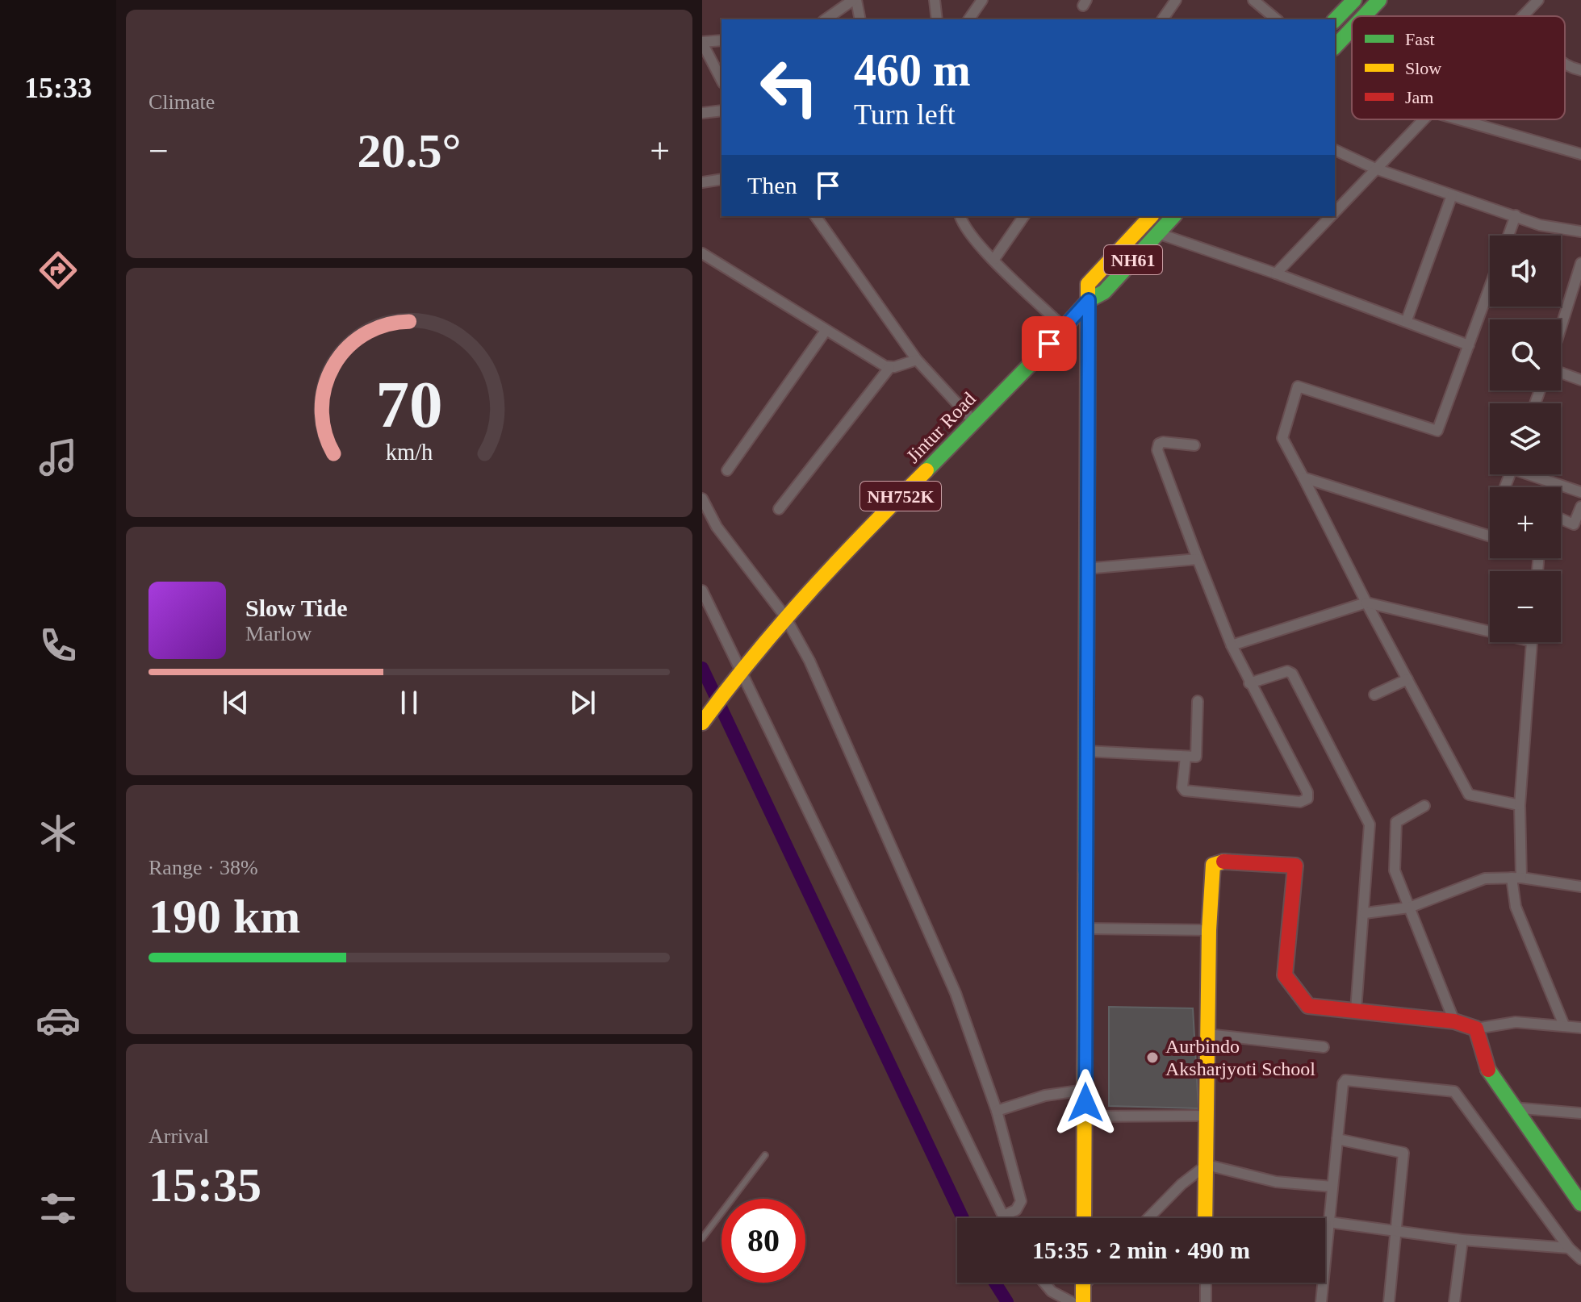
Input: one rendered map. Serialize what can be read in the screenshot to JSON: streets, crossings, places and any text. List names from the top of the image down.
{
  "streets": {
    "main road": ["NH61", "Jintur Road", "NH752K"]
  },
  "crossings": [
    ["NH61", "NH752K"],
    ["Jintur Road", "NH752K"]
  ],
  "places": ["Aurbindo Aksharjyoti School"],
  "legend": ["Fast", "Slow", "Jam"],
  "page": {
    "tabs": "15:33",
    "tile": [
      "Climate",
      ["Range · 38%", "190 km"],
      ["Arrival", "15:35"]
    ],
    "turn": ["460 m", "Turn left"],
    "heat": ["−", "20.5°", "+"],
    "then": "Then",
    "map_buttons": ["+", "−"],
    "song": ["Slow Tide", "Marlow"],
    "limit": "80",
    "trip": "15:35 · 2 min · 490 m",
    "gauge": ["70", "km/h"]
  }
}
